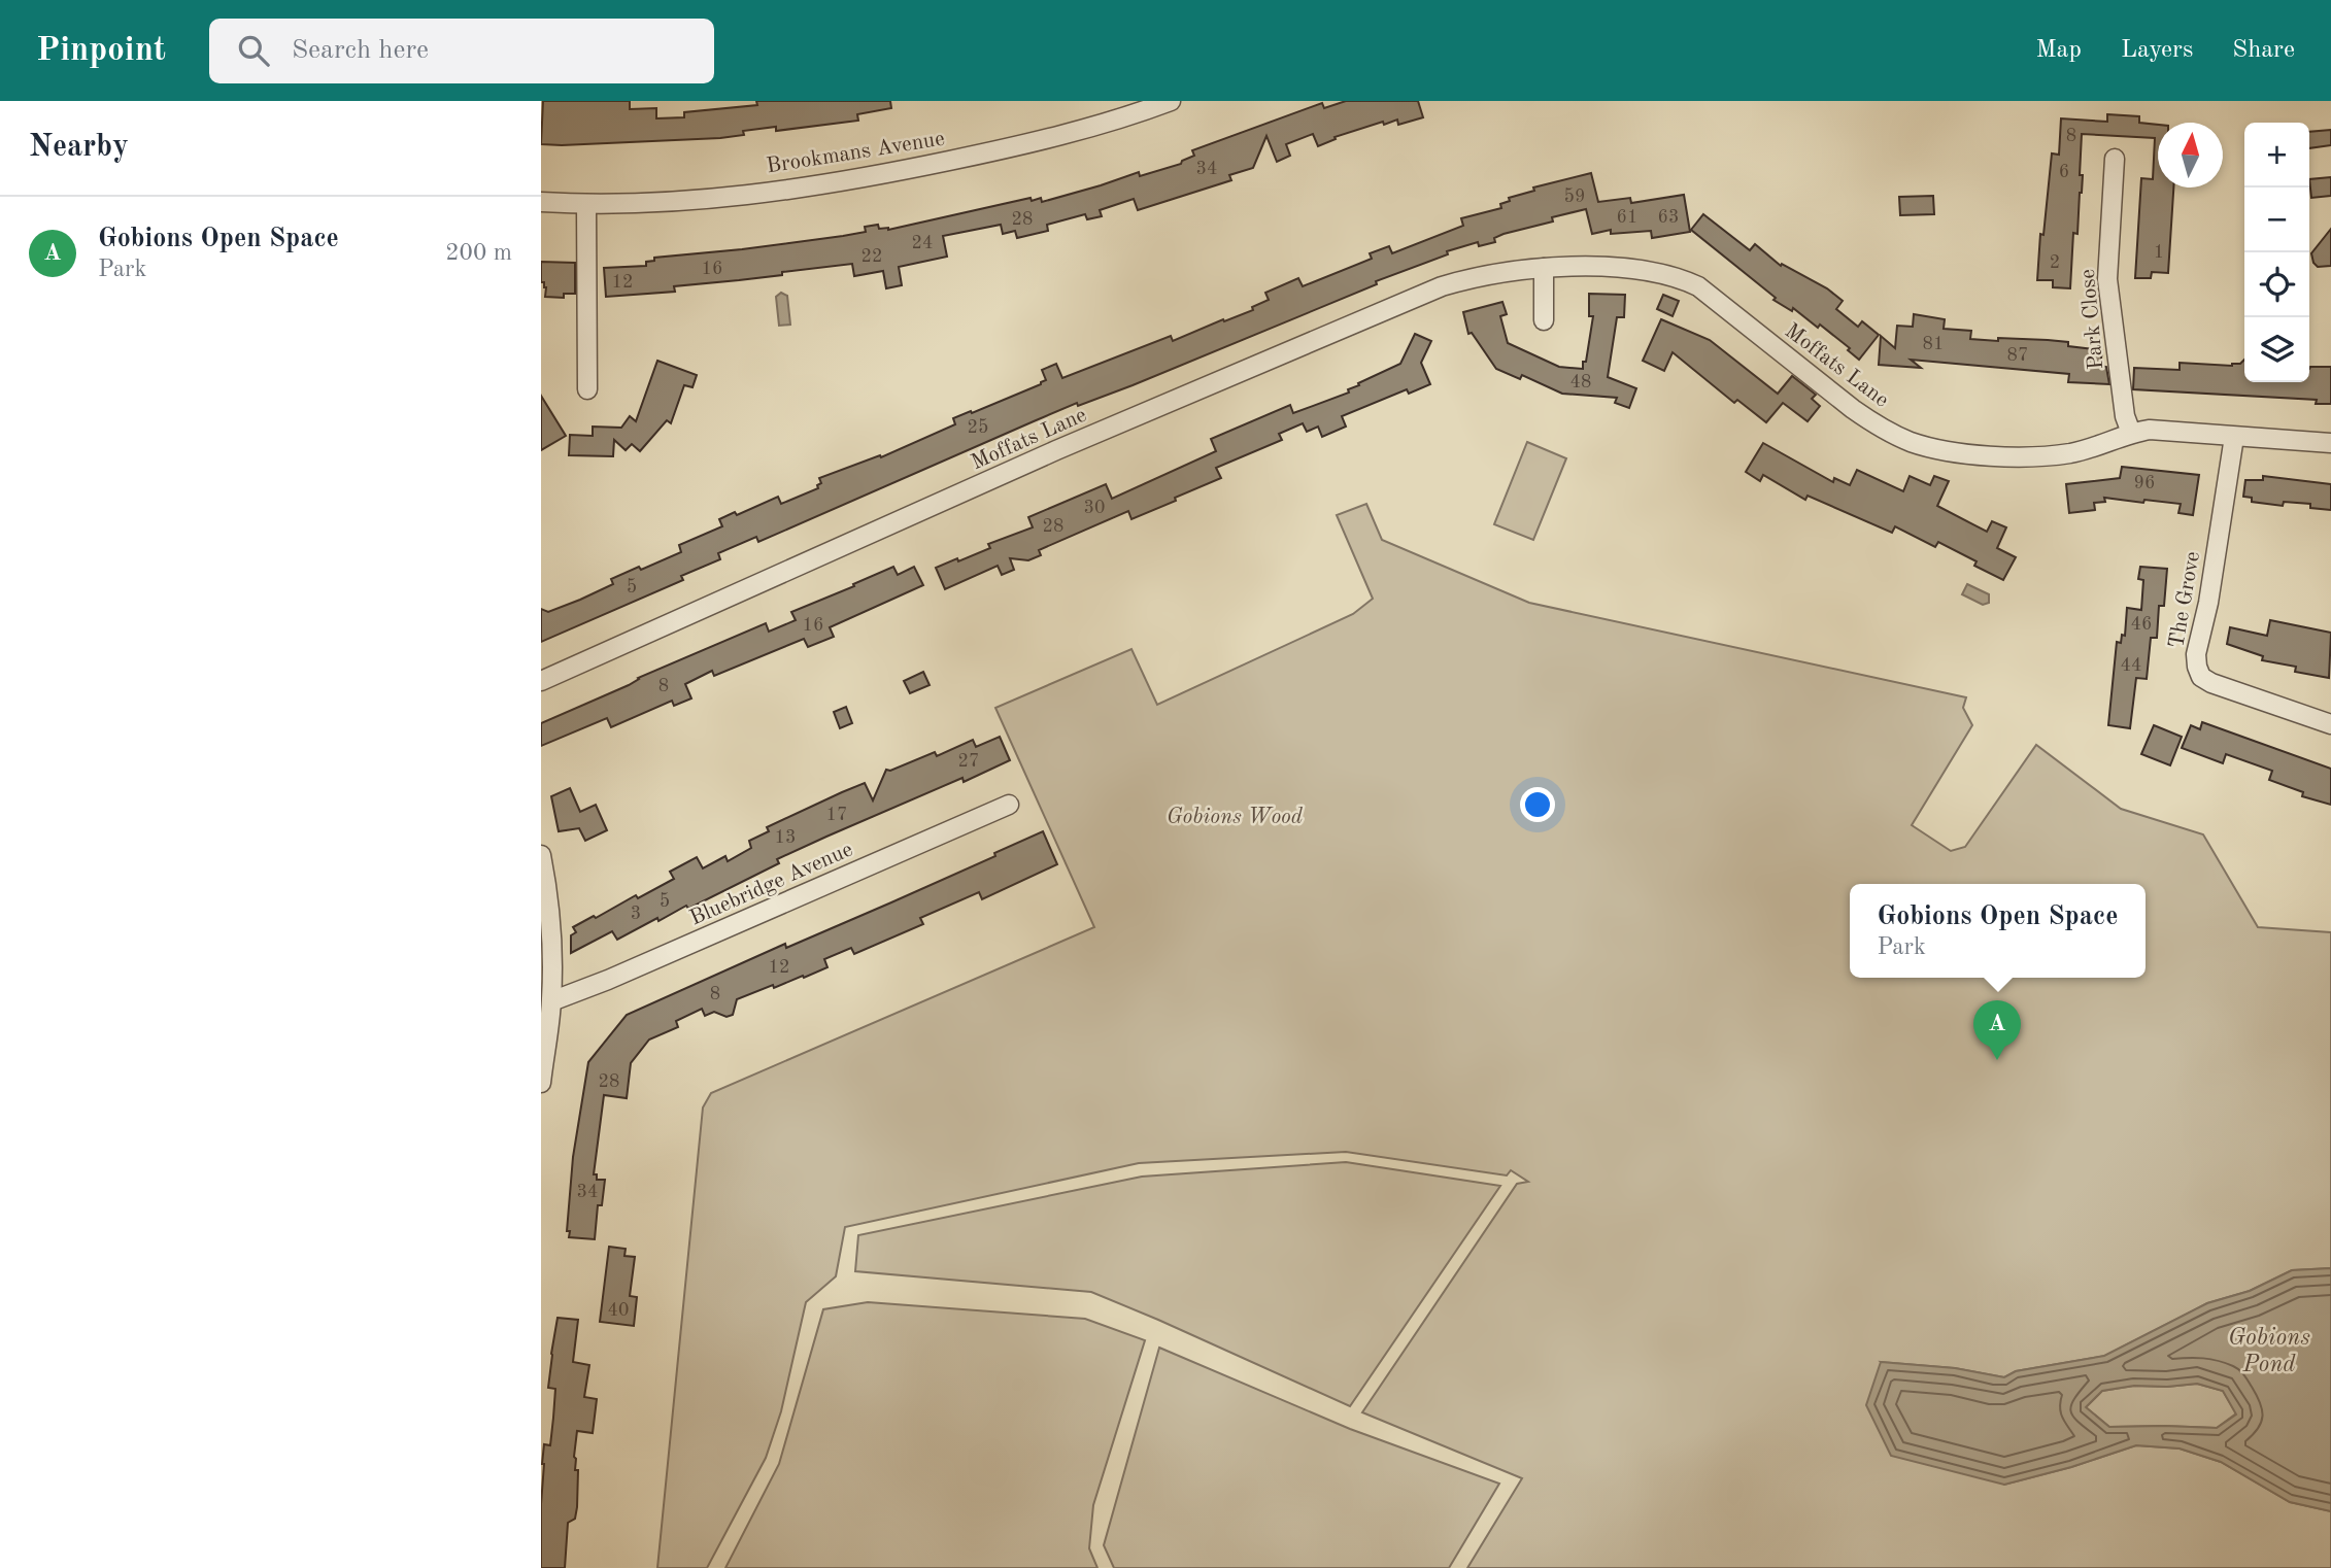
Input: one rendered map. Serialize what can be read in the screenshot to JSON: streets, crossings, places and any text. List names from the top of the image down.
{
  "streets": {
    "street": [
      "Brookmans Avenue",
      "Park Close",
      "Moffats Lane",
      "The Grove",
      "Bluebridge Avenue"
    ]
  },
  "crossings": [
    ["Park Close", "Moffats Lane"],
    ["Moffats Lane", "The Grove"]
  ],
  "water": ["Gobions Pond"],
  "parks": ["Gobions Wood"],
  "house_numbers": [
    "8",
    "34",
    "6",
    "59",
    "61",
    "63",
    "28",
    "24",
    "1",
    "22",
    "2",
    "16",
    "12",
    "81",
    "87",
    "48",
    "25",
    "96",
    "30",
    "28",
    "5",
    "46",
    "16",
    "44",
    "8",
    "27",
    "17",
    "13",
    "5",
    "3",
    "12",
    "8",
    "28",
    "34",
    "40"
  ],
  "north": "top",
  "page": {
    "header": "Pinpoint",
    "search": "Search here",
    "nav": ["Map", "Layers", "Share"],
    "heading": "Nearby",
    "map_buttons": ["+", "−"],
    "list": [
      {
        "mark": "A",
        "name": "Gobions Open Space",
        "note": "Park",
        "value": "200 m"
      }
    ],
    "popup": ["Gobions Open Space", "Park"],
    "pins": "A"
  }
}
